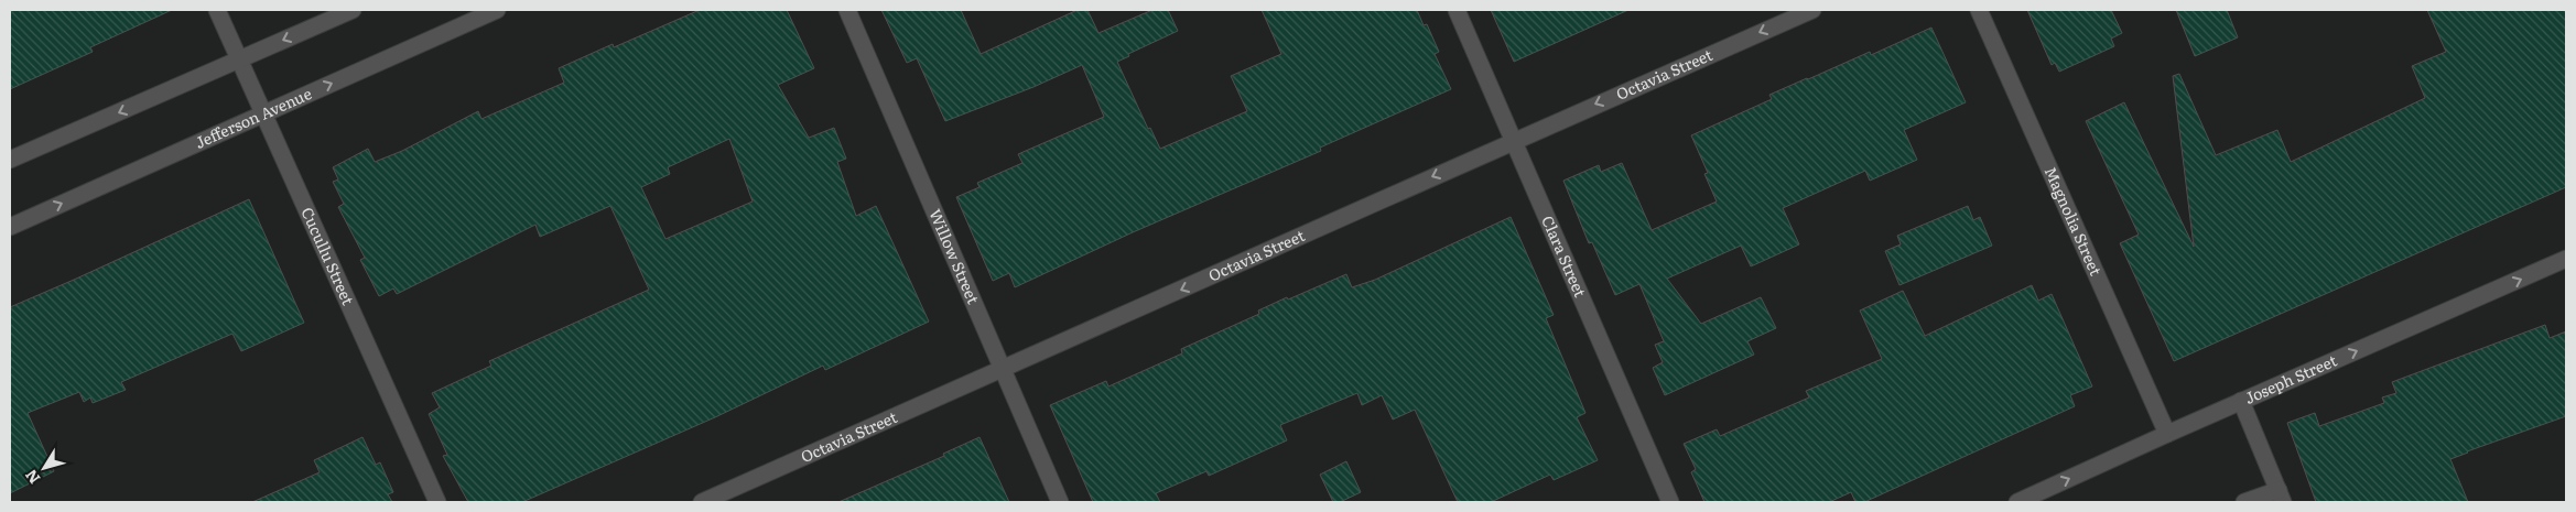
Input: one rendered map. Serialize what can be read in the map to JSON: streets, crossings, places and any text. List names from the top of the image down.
{
  "streets": {
    "street": [
      "Octavia Street",
      "Jefferson Avenue",
      "Magnolia Street",
      "Cucullu Street",
      "Willow Street",
      "Clara Street",
      "Joseph Street"
    ]
  },
  "crossings": [
    ["Octavia Street", "Willow Street"],
    ["Octavia Street", "Clara Street"],
    ["Jefferson Avenue", "Cucullu Street"],
    ["Magnolia Street", "Joseph Street"]
  ],
  "one_way": ["Octavia Street", "Joseph Street"],
  "north": "bottom left"
}
